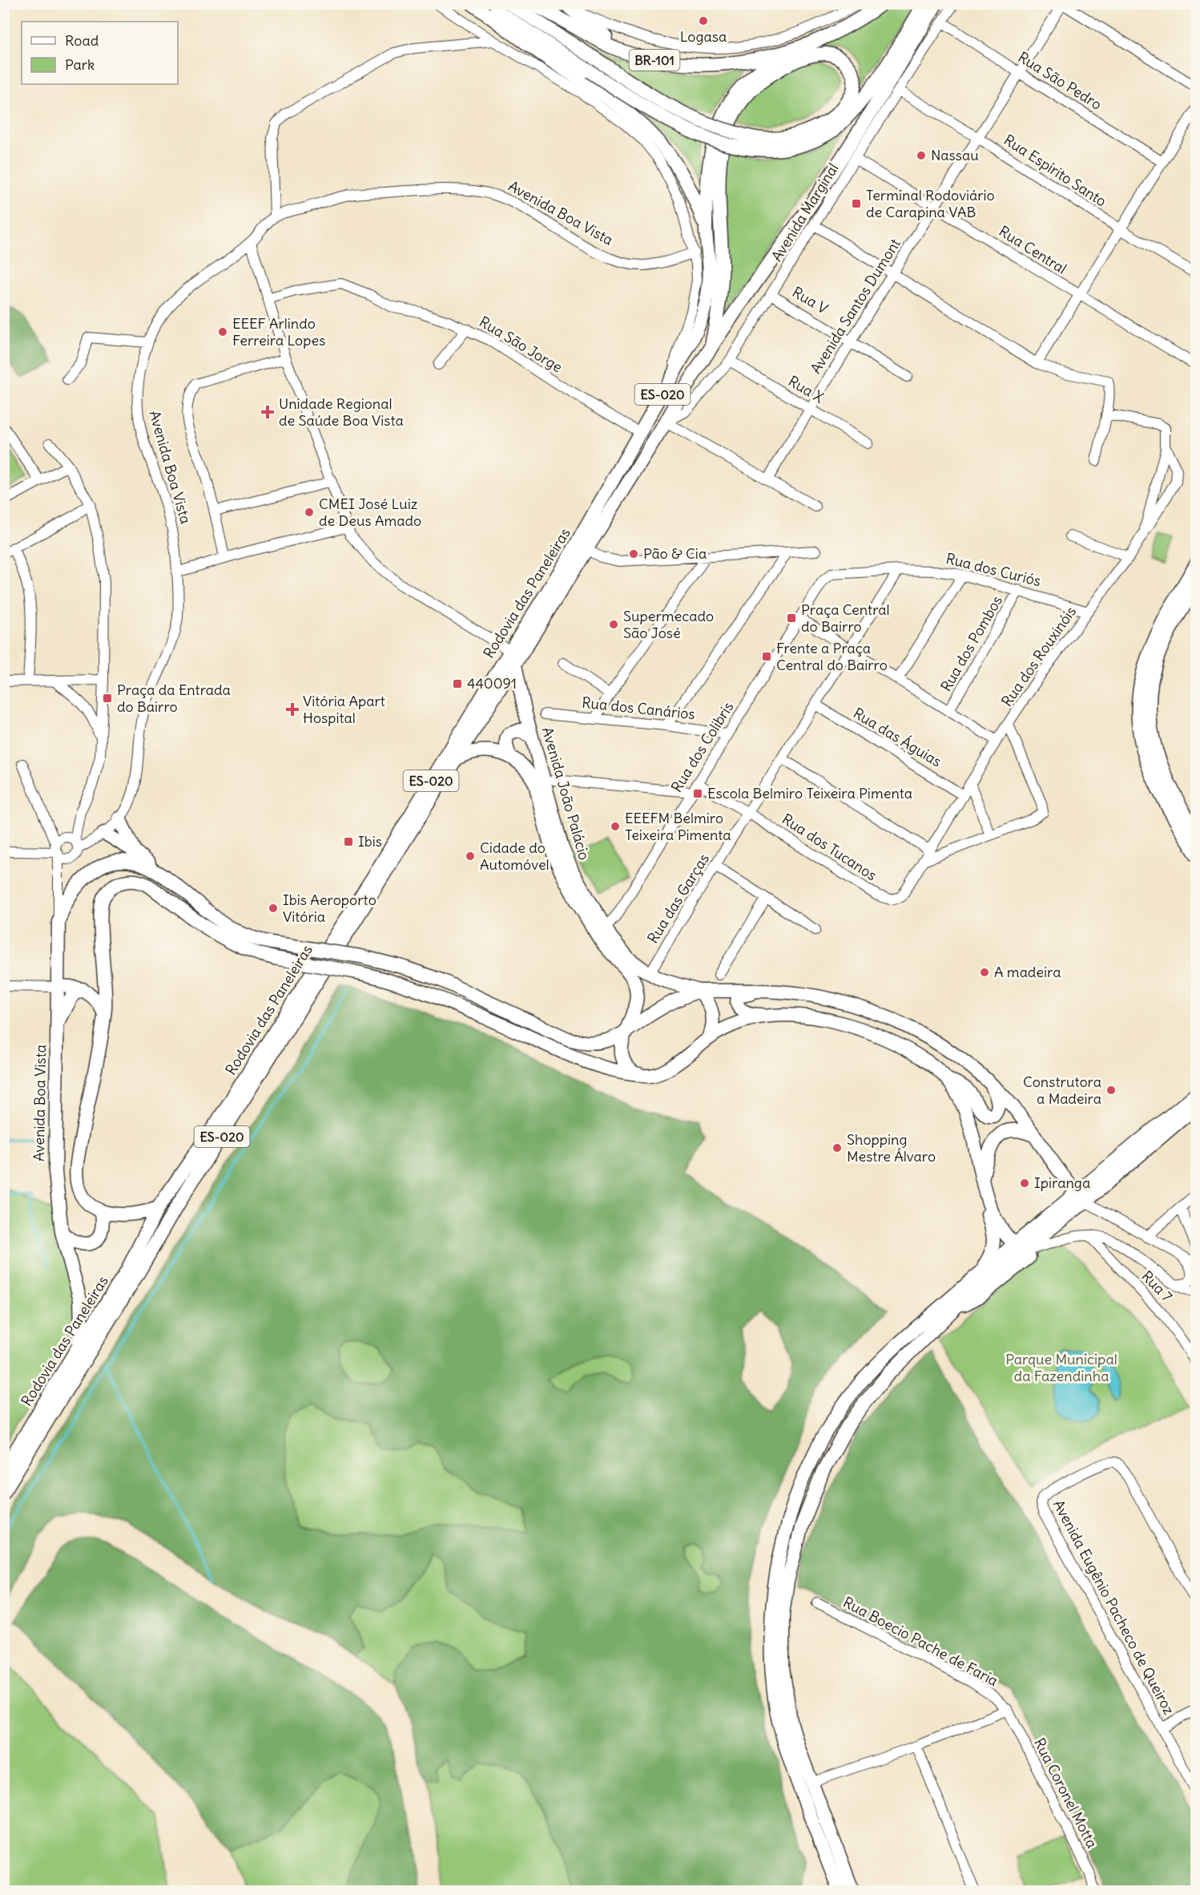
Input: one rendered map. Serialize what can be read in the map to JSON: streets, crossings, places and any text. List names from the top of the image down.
{
  "streets": {
    "main road": [
      "BR-101",
      "Avenida Boa Vista",
      "ES-020",
      "Rodovia das Paneleiras",
      "Avenida João Palácio"
    ],
    "street": [
      "Rua São Pedro",
      "Rua Espírito Santo",
      "Avenida Marginal",
      "Rua Central",
      "Rua V",
      "Avenida Santos Dumont",
      "Rua São Jorge",
      "Rua X",
      "Rua dos Curiós",
      "Rua dos Pombos",
      "Rua dos Rouxinóis",
      "Rua dos Canários",
      "Rua das Águias",
      "Rua dos Colibris",
      "Rua dos Tucanos",
      "Rua das Garças",
      "Rua 7",
      "Avenida Eugênio Pacheco de Queiroz",
      "Rua Boecio Pache de Faria",
      "Rua Coronel Motta"
    ]
  },
  "crossings": [
    ["Rua São Pedro", "Avenida Marginal"],
    ["Rua São Pedro", "Avenida Santos Dumont"],
    ["Rua Espírito Santo", "Avenida Marginal"],
    ["Rua Espírito Santo", "Avenida Santos Dumont"],
    ["Avenida Marginal", "Rua Central"],
    ["Avenida Marginal", "Rua V"],
    ["Avenida Marginal", "Rua X"],
    ["Avenida Marginal", "Rodovia das Paneleiras"],
    ["Avenida Boa Vista", "Rodovia das Paneleiras"],
    ["Rua Central", "Avenida Santos Dumont"],
    ["Rua V", "Avenida Santos Dumont"],
    ["Avenida Santos Dumont", "Rua X"],
    ["Rua São Jorge", "Rodovia das Paneleiras"],
    ["Rua dos Curiós", "Rua dos Pombos"],
    ["Rua dos Curiós", "Rua dos Rouxinóis"],
    ["Rua dos Curiós", "Rua dos Colibris"],
    ["Rua dos Curiós", "Rua das Garças"],
    ["Rodovia das Paneleiras", "Avenida João Palácio"],
    ["Rua dos Rouxinóis", "Rua das Águias"],
    ["Rua dos Rouxinóis", "Rua dos Tucanos"],
    ["Rua dos Canários", "Rua dos Colibris"],
    ["Rua das Águias", "Rua das Garças"],
    ["Rua dos Colibris", "Avenida João Palácio"],
    ["Rua dos Colibris", "Rua dos Tucanos"],
    ["Avenida João Palácio", "Rua das Garças"],
    ["Rua dos Tucanos", "Rua das Garças"],
    ["Rua Boecio Pache de Faria", "Rua Coronel Motta"]
  ],
  "parks": ["Parque Municipal da Fazendinha"],
  "places": {
    "other": [
      "Logasa",
      "Nassau",
      "EEEF Arlindo Ferreira Lopes",
      "CMEI José Luiz de Deus Amado",
      "Pão & Cia",
      "Supermecado São José",
      "EEEFM Belmiro Teixeira Pimenta",
      "Cidade do Automóvel",
      "Ibis Aeroporto Vitória",
      "A madeira",
      "Construtora a Madeira",
      "Shopping Mestre Álvaro",
      "Ipiranga"
    ],
    "transit": [
      "Terminal Rodoviário de Carapina VAB",
      "Praça Central do Bairro",
      "Frente a Praça Central do Bairro",
      "440091",
      "Praça da Entrada do Bairro",
      "Escola Belmiro Teixeira Pimenta",
      "Ibis"
    ],
    "health": ["Unidade Regional de Saúde Boa Vista", "Vitória Apart Hospital"]
  },
  "legend": ["Road", "Park"]
}
